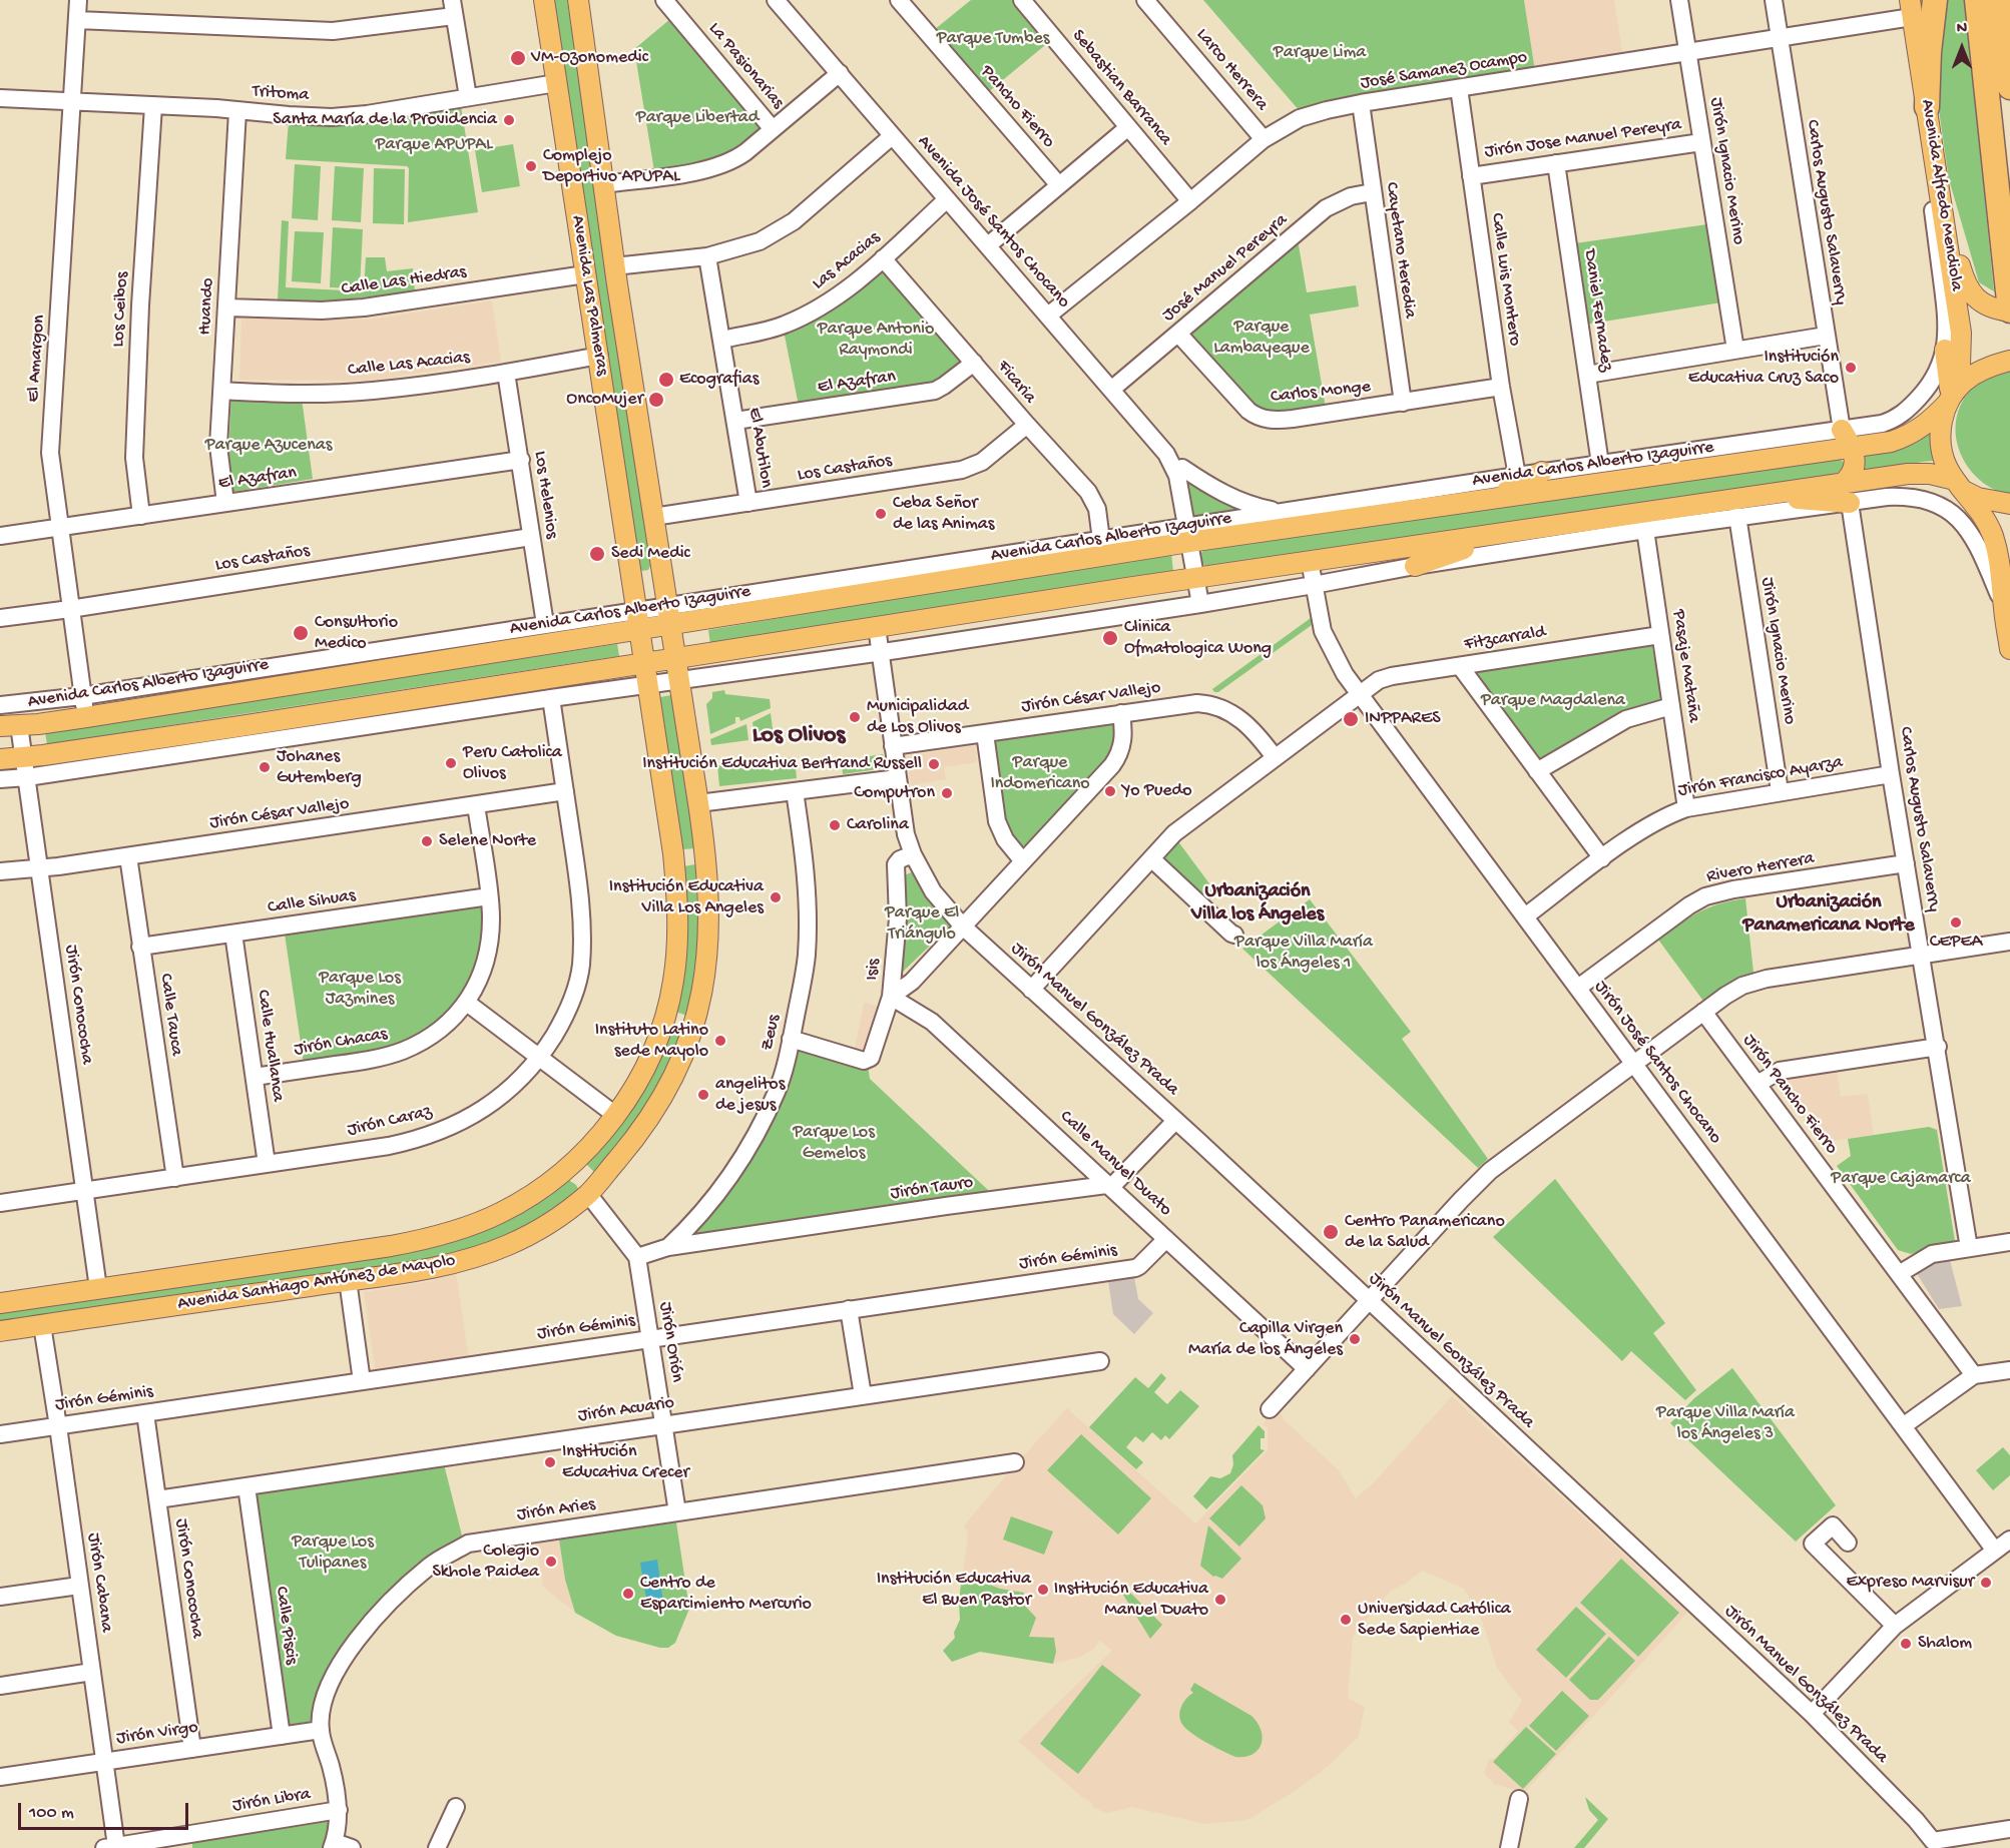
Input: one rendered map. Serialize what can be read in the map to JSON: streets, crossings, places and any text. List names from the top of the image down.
{
  "streets": {
    "main road": [
      "Avenida Alfredo Mendiola",
      "Avenida Las Palmeras",
      "Avenida Carlos Alberto Izaguirre",
      "Avenida Santiago Antúnez de Mayolo"
    ],
    "street": [
      "La Pasionarias",
      "Larco Herrera",
      "José Samanez Ocampo",
      "Sebastian Barranca",
      "Tritoma",
      "Pancho Fierro",
      "Jirón Jose Manuel Pereyra",
      "Jirón Ignacio Merino",
      "Carlos Augusto Salaverry",
      "Avenida José Santos Chocano",
      "Cayetano Heredia",
      "Las Acacias",
      "José Manuel Pereyra",
      "Calle Luis Montero",
      "Calle Las Hiedras",
      "Huando",
      "Los Ceibos",
      "Daniel Fernadez",
      "El Amargon",
      "Calle Las Acacias",
      "El Azafran",
      "Ficaria",
      "Carlos Monge",
      "El Abutilon",
      "Los Castaños",
      "Los Helenios",
      "Fitzcarrald",
      "Pasaje Mataña",
      "Jirón César Vallejo",
      "Jirón Francisco Ayarza",
      "Rivero Herrera",
      "Calle Sihuas",
      "Isis",
      "Jirón Conococha",
      "Calle Tauca",
      "Jirón Manuel González Prada",
      "Zeus",
      "Jirón Chacas",
      "Calle Huallanca",
      "Jirón José Santos Chocano",
      "Jirón Pancho Fierro",
      "Jirón Caraz",
      "Calle Manuel Duato",
      "Jirón Tauro",
      "Jirón Géminis",
      "Jirón Orión",
      "Jirón Acuario",
      "Jirón Aries",
      "Jirón Cabana",
      "Calle Piscis",
      "Jirón Virgo",
      "Jirón Libra"
    ]
  },
  "crossings": [
    ["Larco Herrera", "José Samanez Ocampo"],
    ["José Samanez Ocampo", "Sebastian Barranca"],
    ["José Samanez Ocampo", "Jirón Ignacio Merino"],
    ["José Samanez Ocampo", "Avenida Alfredo Mendiola"],
    ["José Samanez Ocampo", "Carlos Augusto Salaverry"],
    ["José Samanez Ocampo", "Avenida José Santos Chocano"],
    ["José Samanez Ocampo", "Cayetano Heredia"],
    ["José Samanez Ocampo", "Calle Luis Montero"],
    ["Tritoma", "Avenida Las Palmeras"],
    ["Tritoma", "Huando"],
    ["Tritoma", "Los Ceibos"],
    ["Tritoma", "El Amargon"],
    ["Jirón Jose Manuel Pereyra", "Jirón Ignacio Merino"],
    ["Jirón Jose Manuel Pereyra", "Calle Luis Montero"],
    ["Jirón Jose Manuel Pereyra", "Daniel Fernadez"],
    ["Jirón Ignacio Merino", "Jirón Francisco Ayarza"],
    ["Avenida Alfredo Mendiola", "Avenida Carlos Alberto Izaguirre"],
    ["Carlos Augusto Salaverry", "Avenida Carlos Alberto Izaguirre"],
    ["Carlos Augusto Salaverry", "Jirón Francisco Ayarza"],
    ["Carlos Augusto Salaverry", "Rivero Herrera"],
    ["Avenida José Santos Chocano", "Las Acacias"],
    ["Avenida José Santos Chocano", "José Manuel Pereyra"],
    ["Avenida José Santos Chocano", "Avenida Carlos Alberto Izaguirre"],
    ["Cayetano Heredia", "José Manuel Pereyra"],
    ["Cayetano Heredia", "Carlos Monge"],
    ["Las Acacias", "Ficaria"],
    ["Las Acacias", "El Abutilon"],
    ["José Manuel Pereyra", "Carlos Monge"],
    ["Calle Luis Montero", "Carlos Monge"],
    ["Calle Luis Montero", "Avenida Carlos Alberto Izaguirre"],
    ["Calle Las Hiedras", "Avenida Las Palmeras"],
    ["Calle Las Hiedras", "Huando"],
    ["Avenida Las Palmeras", "Calle Las Acacias"],
    ["Avenida Las Palmeras", "Avenida Carlos Alberto Izaguirre"],
    ["Avenida Las Palmeras", "Los Castaños"],
    ["Avenida Las Palmeras", "Avenida Santiago Antúnez de Mayolo"],
    ["Huando", "Calle Las Acacias"],
    ["Huando", "El Azafran"],
    ["Los Ceibos", "El Azafran"],
    ["Daniel Fernadez", "Avenida Carlos Alberto Izaguirre"],
    ["El Amargon", "El Azafran"],
    ["El Amargon", "Avenida Carlos Alberto Izaguirre"],
    ["El Amargon", "Los Castaños"],
    ["Calle Las Acacias", "Los Helenios"],
    ["El Azafran", "Ficaria"],
    ["El Azafran", "El Abutilon"],
    ["El Azafran", "Los Helenios"],
    ["Ficaria", "Avenida Carlos Alberto Izaguirre"],
    ["Ficaria", "Los Castaños"],
    ["El Abutilon", "Los Castaños"],
    ["Avenida Carlos Alberto Izaguirre", "Los Helenios"],
    ["Avenida Carlos Alberto Izaguirre", "Jirón Conococha"],
    ["Avenida Carlos Alberto Izaguirre", "Avenida Santiago Antúnez de Mayolo"],
    ["Los Castaños", "Los Helenios"],
    ["Fitzcarrald", "Pasaje Mataña"],
    ["Fitzcarrald", "Jirón César Vallejo"],
    ["Fitzcarrald", "Jirón Manuel González Prada"],
    ["Fitzcarrald", "Jirón José Santos Chocano"],
    ["Pasaje Mataña", "Jirón Francisco Ayarza"],
    ["Jirón César Vallejo", "Jirón Conococha"],
    ["Jirón César Vallejo", "Calle Tauca"],
    ["Jirón César Vallejo", "Jirón Manuel González Prada"],
    ["Jirón César Vallejo", "Jirón Chacas"],
    ["Jirón César Vallejo", "Jirón Caraz"],
    ["Jirón Francisco Ayarza", "Jirón José Santos Chocano"],
    ["Rivero Herrera", "Jirón José Santos Chocano"],
    ["Calle Sihuas", "Calle Tauca"],
    ["Calle Sihuas", "Jirón Chacas"],
    ["Calle Sihuas", "Calle Huallanca"],
    ["Isis", "Jirón Manuel González Prada"],
    ["Isis", "Zeus"],
    ["Isis", "Calle Manuel Duato"],
    ["Jirón Conococha", "Jirón Caraz"],
    ["Jirón Conococha", "Jirón Géminis"],
    ["Jirón Conococha", "Avenida Santiago Antúnez de Mayolo"],
    ["Jirón Conococha", "Jirón Acuario"],
    ["Jirón Conococha", "Jirón Virgo"],
    ["Calle Tauca", "Jirón Caraz"],
    ["Jirón Manuel González Prada", "Jirón Tauro"],
    ["Zeus", "Jirón Tauro"],
    ["Jirón Chacas", "Calle Huallanca"],
    ["Calle Huallanca", "Jirón Caraz"],
    ["Calle Manuel Duato", "Jirón Tauro"],
    ["Calle Manuel Duato", "Jirón Géminis"],
    ["Jirón Tauro", "Jirón Orión"],
    ["Jirón Géminis", "Jirón Orión"],
    ["Jirón Géminis", "Jirón Cabana"],
    ["Avenida Santiago Antúnez de Mayolo", "Jirón Orión"],
    ["Avenida Santiago Antúnez de Mayolo", "Jirón Cabana"],
    ["Jirón Orión", "Jirón Acuario"],
    ["Jirón Orión", "Jirón Aries"],
    ["Jirón Acuario", "Calle Piscis"],
    ["Jirón Aries", "Jirón Virgo"],
    ["Jirón Aries", "Jirón Libra"],
    ["Jirón Cabana", "Jirón Virgo"],
    ["Jirón Cabana", "Jirón Libra"],
    ["Calle Piscis", "Jirón Virgo"]
  ],
  "districts": ["Los Olivos", "Urbanización Villa los Ángeles", "Urbanización Panamericana Norte"],
  "parks": [
    "Parque Tumbes",
    "Parque Lima",
    "Parque Libertad",
    "Parque APUPAL",
    "Parque Lambayeque",
    "Parque Antonio Raymondi",
    "Parque Azucenas",
    "Parque Magdalena",
    "Parque Indomericano",
    "Parque El Triángulo",
    "Parque Villa María los Ángeles 1",
    "Parque Los Jazmines",
    "Parque Los Gemelos",
    "Parque Cajamarca",
    "Parque Villa María los Ángeles 3",
    "Parque Los Tulipanes"
  ],
  "places": [
    "VM-Ozonomedic",
    "Santa María de la Providencia",
    "Complejo Deportivo APUPAL",
    "Institución Educativa Cruz Saco",
    "Ecografias",
    "OncoMujer",
    "Ceba Señor de las Animas",
    "Sedi Medic",
    "Consultorio Medico",
    "Clinica Ofmatologica Wong",
    "Municipalidad de Los Olivos",
    "INPPARES",
    "Peru Catolica Olivos",
    "Institución Educativa Bertrand Russell",
    "Johanes Gutemberg",
    "Yo Puedo",
    "Computron",
    "Carolina",
    "Selene Norte",
    "Institución Educativa Villa Los Angeles",
    "CEPEA",
    "Instituto Latino sede Mayolo",
    "angelitos de jesus",
    "Centro Panamericano de la Salud",
    "Capilla Virgen María de los Ángeles",
    "Institución Educativa Crecer",
    "Colegio Skhole Paidea",
    "Expreso Marvisur",
    "Institución Educativa El Buen Pastor",
    "Centro de Esparcimiento Mercurio",
    "Institución Educativa Manuel Duato",
    "Universidad Católica Sede Sapientiae",
    "Shalom"
  ],
  "scale_bar": "100 m",
  "north": "top"
}
